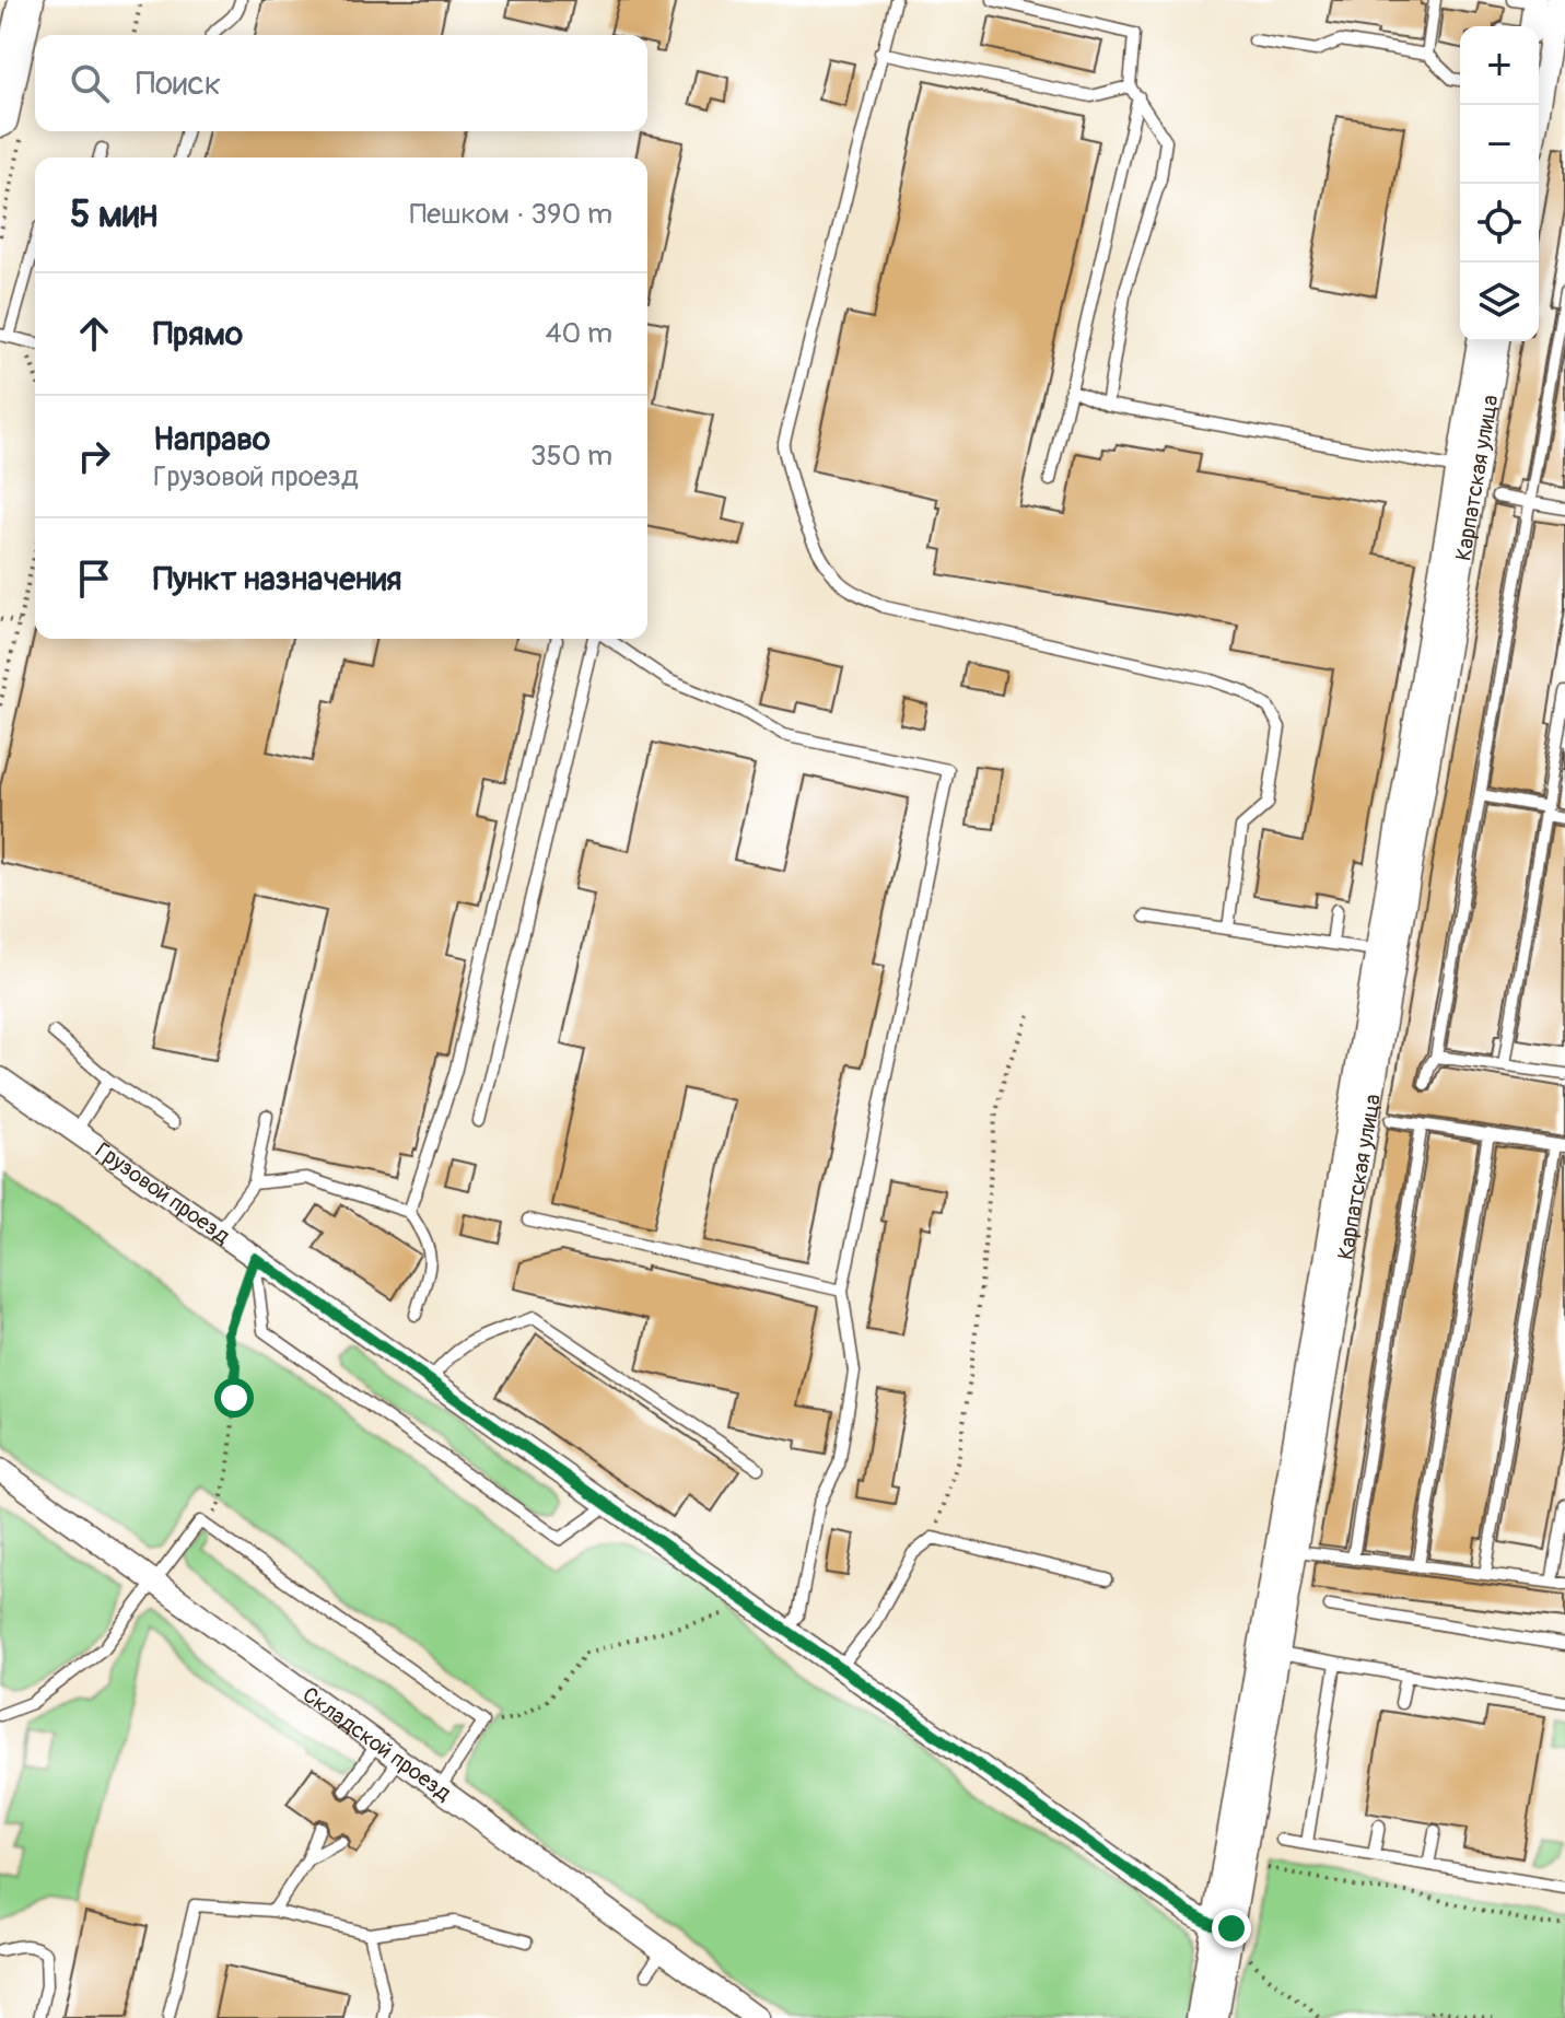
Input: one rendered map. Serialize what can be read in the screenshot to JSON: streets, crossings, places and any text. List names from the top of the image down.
{
  "streets": {
    "street": ["Карпатская улица", "Грузовой проезд", "Складской проезд"]
  },
  "crossings": [
    ["Карпатская улица", "Грузовой проезд"]
  ],
  "page": {
    "map_buttons": ["+", "−"],
    "search": "Поиск",
    "heading": ["5 мин", "Пешком · 390 m"],
    "list": [
      ["Прямо", "40 m"],
      ["Направо", "Грузовой проезд", "350 m"],
      "Пункт назначения"
    ]
  }
}
